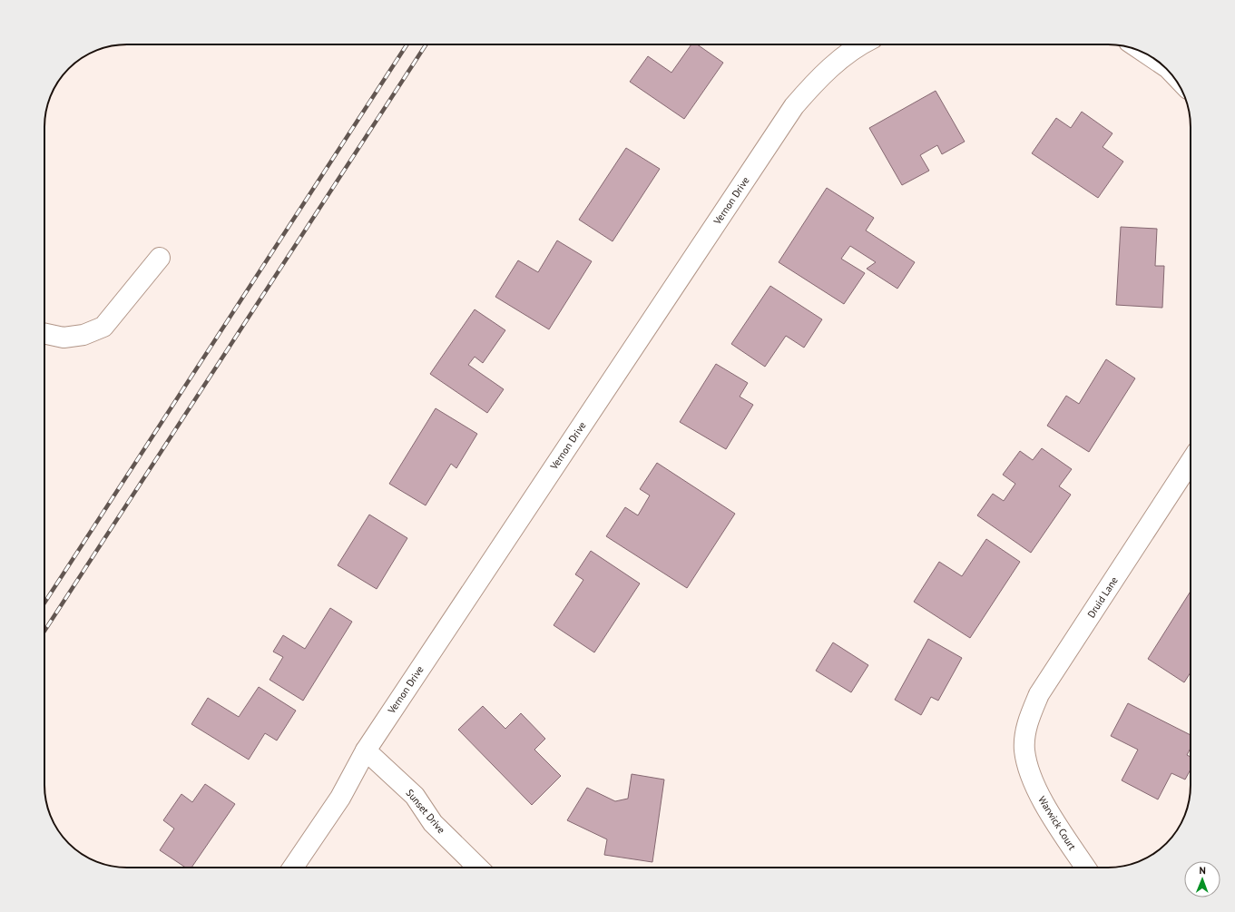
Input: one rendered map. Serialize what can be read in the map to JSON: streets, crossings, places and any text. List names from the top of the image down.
{
  "streets": {
    "street": [
      "Vernon Drive",
      "Druid Lane",
      "Sunset Drive",
      "Warwick Court"
    ]
  },
  "crossings": [
    ["Vernon Drive", "Sunset Drive"],
    ["Druid Lane", "Warwick Court"]
  ],
  "north": "top"
}
